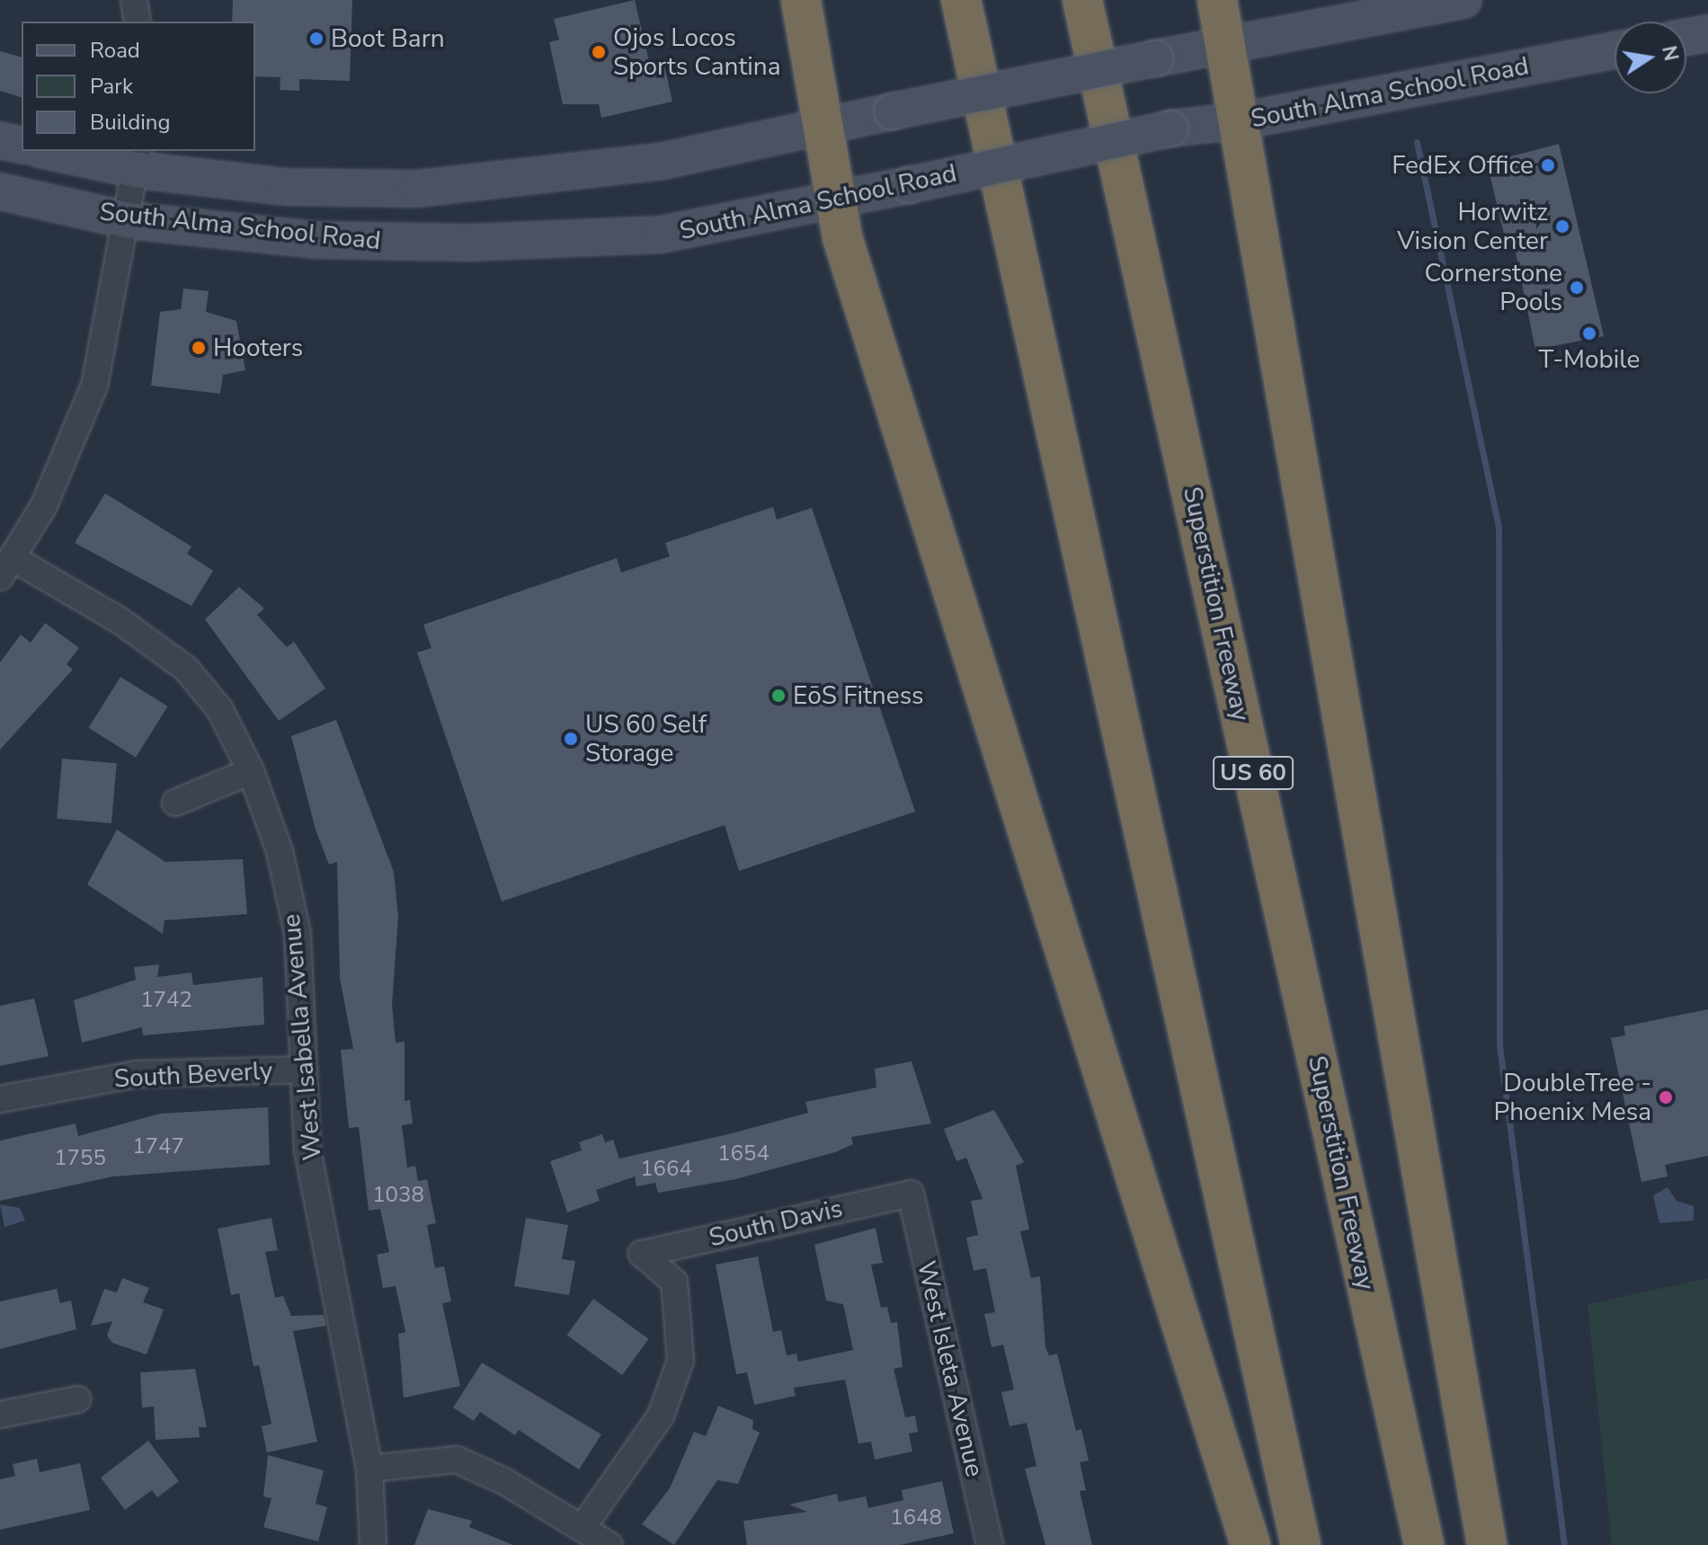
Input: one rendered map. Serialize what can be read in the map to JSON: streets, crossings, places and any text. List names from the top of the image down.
{
  "streets": {
    "highway": ["Superstition Freeway", "US 60"],
    "main road": ["South Alma School Road"],
    "street": [
      "West Isabella Avenue",
      "South Beverly",
      "South Davis",
      "West Isleta Avenue"
    ]
  },
  "crossings": [
    ["South Alma School Road", "West Isabella Avenue"],
    ["West Isabella Avenue", "South Beverly"],
    ["South Davis", "West Isleta Avenue"]
  ],
  "places": [
    "Boot Barn",
    "Ojos Locos Sports Cantina",
    "FedEx Office",
    "Horwitz Vision Center",
    "Cornerstone Pools",
    "T-Mobile",
    "Hooters",
    "EōS Fitness",
    "US 60 Self Storage",
    "DoubleTree - Phoenix Mesa"
  ],
  "house_numbers": [
    "1742",
    "1747",
    "1654",
    "1755",
    "1664",
    "1038",
    "1648"
  ],
  "legend": ["Road", "Park", "Building"],
  "north": "right"
}
